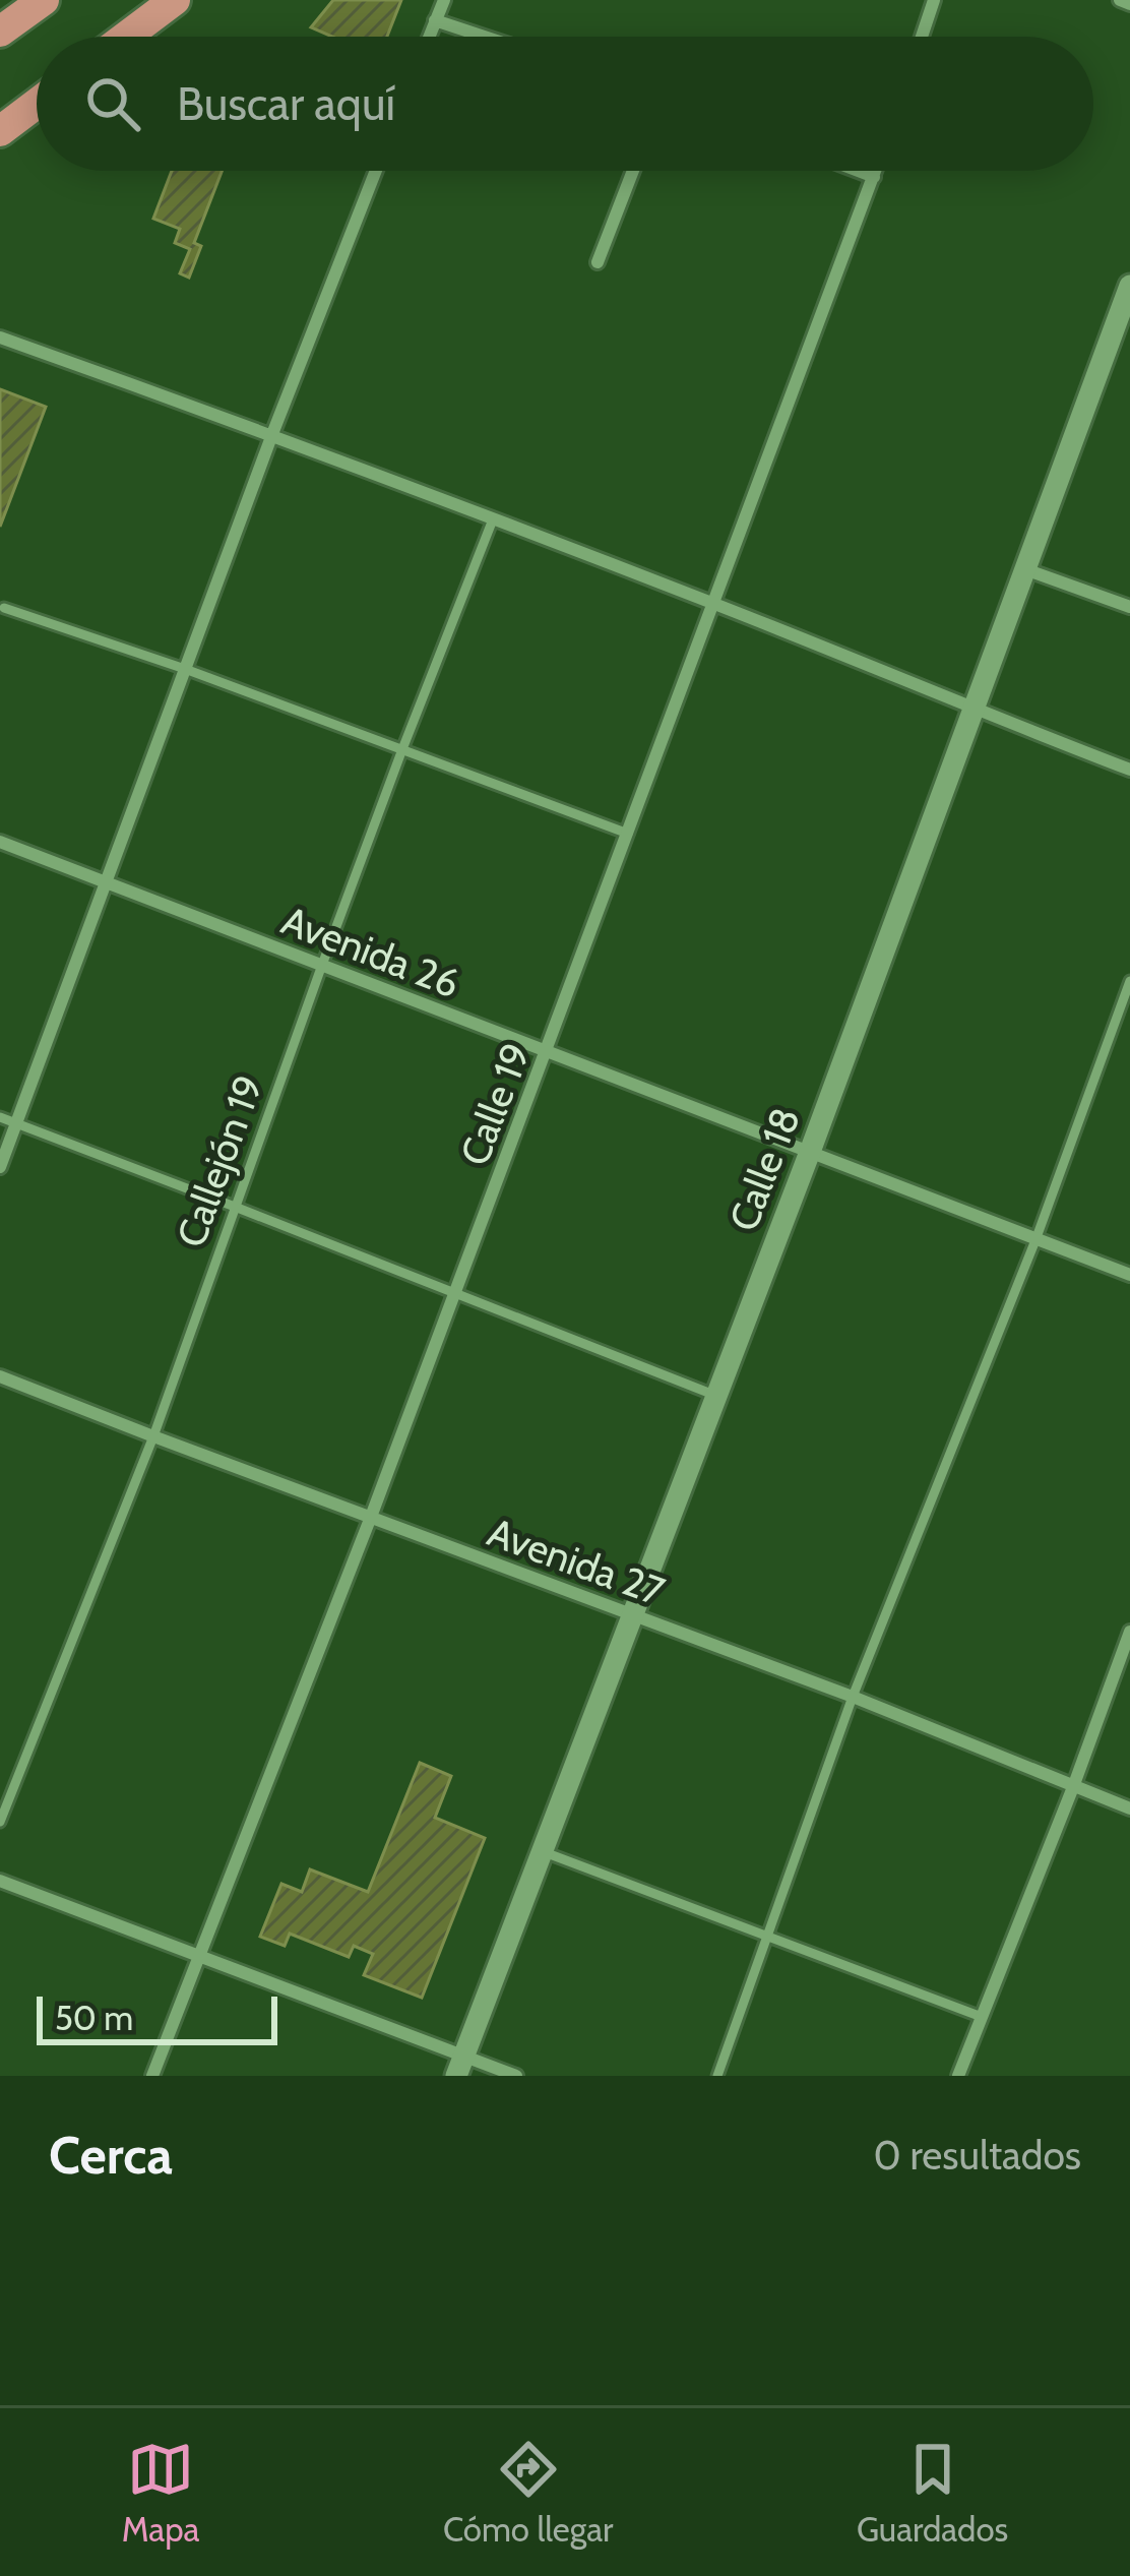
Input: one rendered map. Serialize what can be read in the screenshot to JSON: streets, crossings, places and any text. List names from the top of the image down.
{
  "streets": {
    "street": [
      "Avenida 26",
      "Calle 19",
      "Calle 18",
      "Avenida 27"
    ],
    "lane": ["Callejón 19"]
  },
  "crossings": [
    ["Avenida 26", "Calle 19"],
    ["Avenida 26", "Callejón 19"],
    ["Avenida 26", "Calle 18"],
    ["Calle 19", "Avenida 27"],
    ["Callejón 19", "Avenida 27"],
    ["Calle 18", "Avenida 27"]
  ],
  "scale_bar": "50 m",
  "page": {
    "search": "Buscar aquí",
    "scale": "50 m",
    "heading": ["Cerca", "0 resultados"],
    "nav": ["Mapa", "Cómo llegar", "Guardados"]
  }
}
